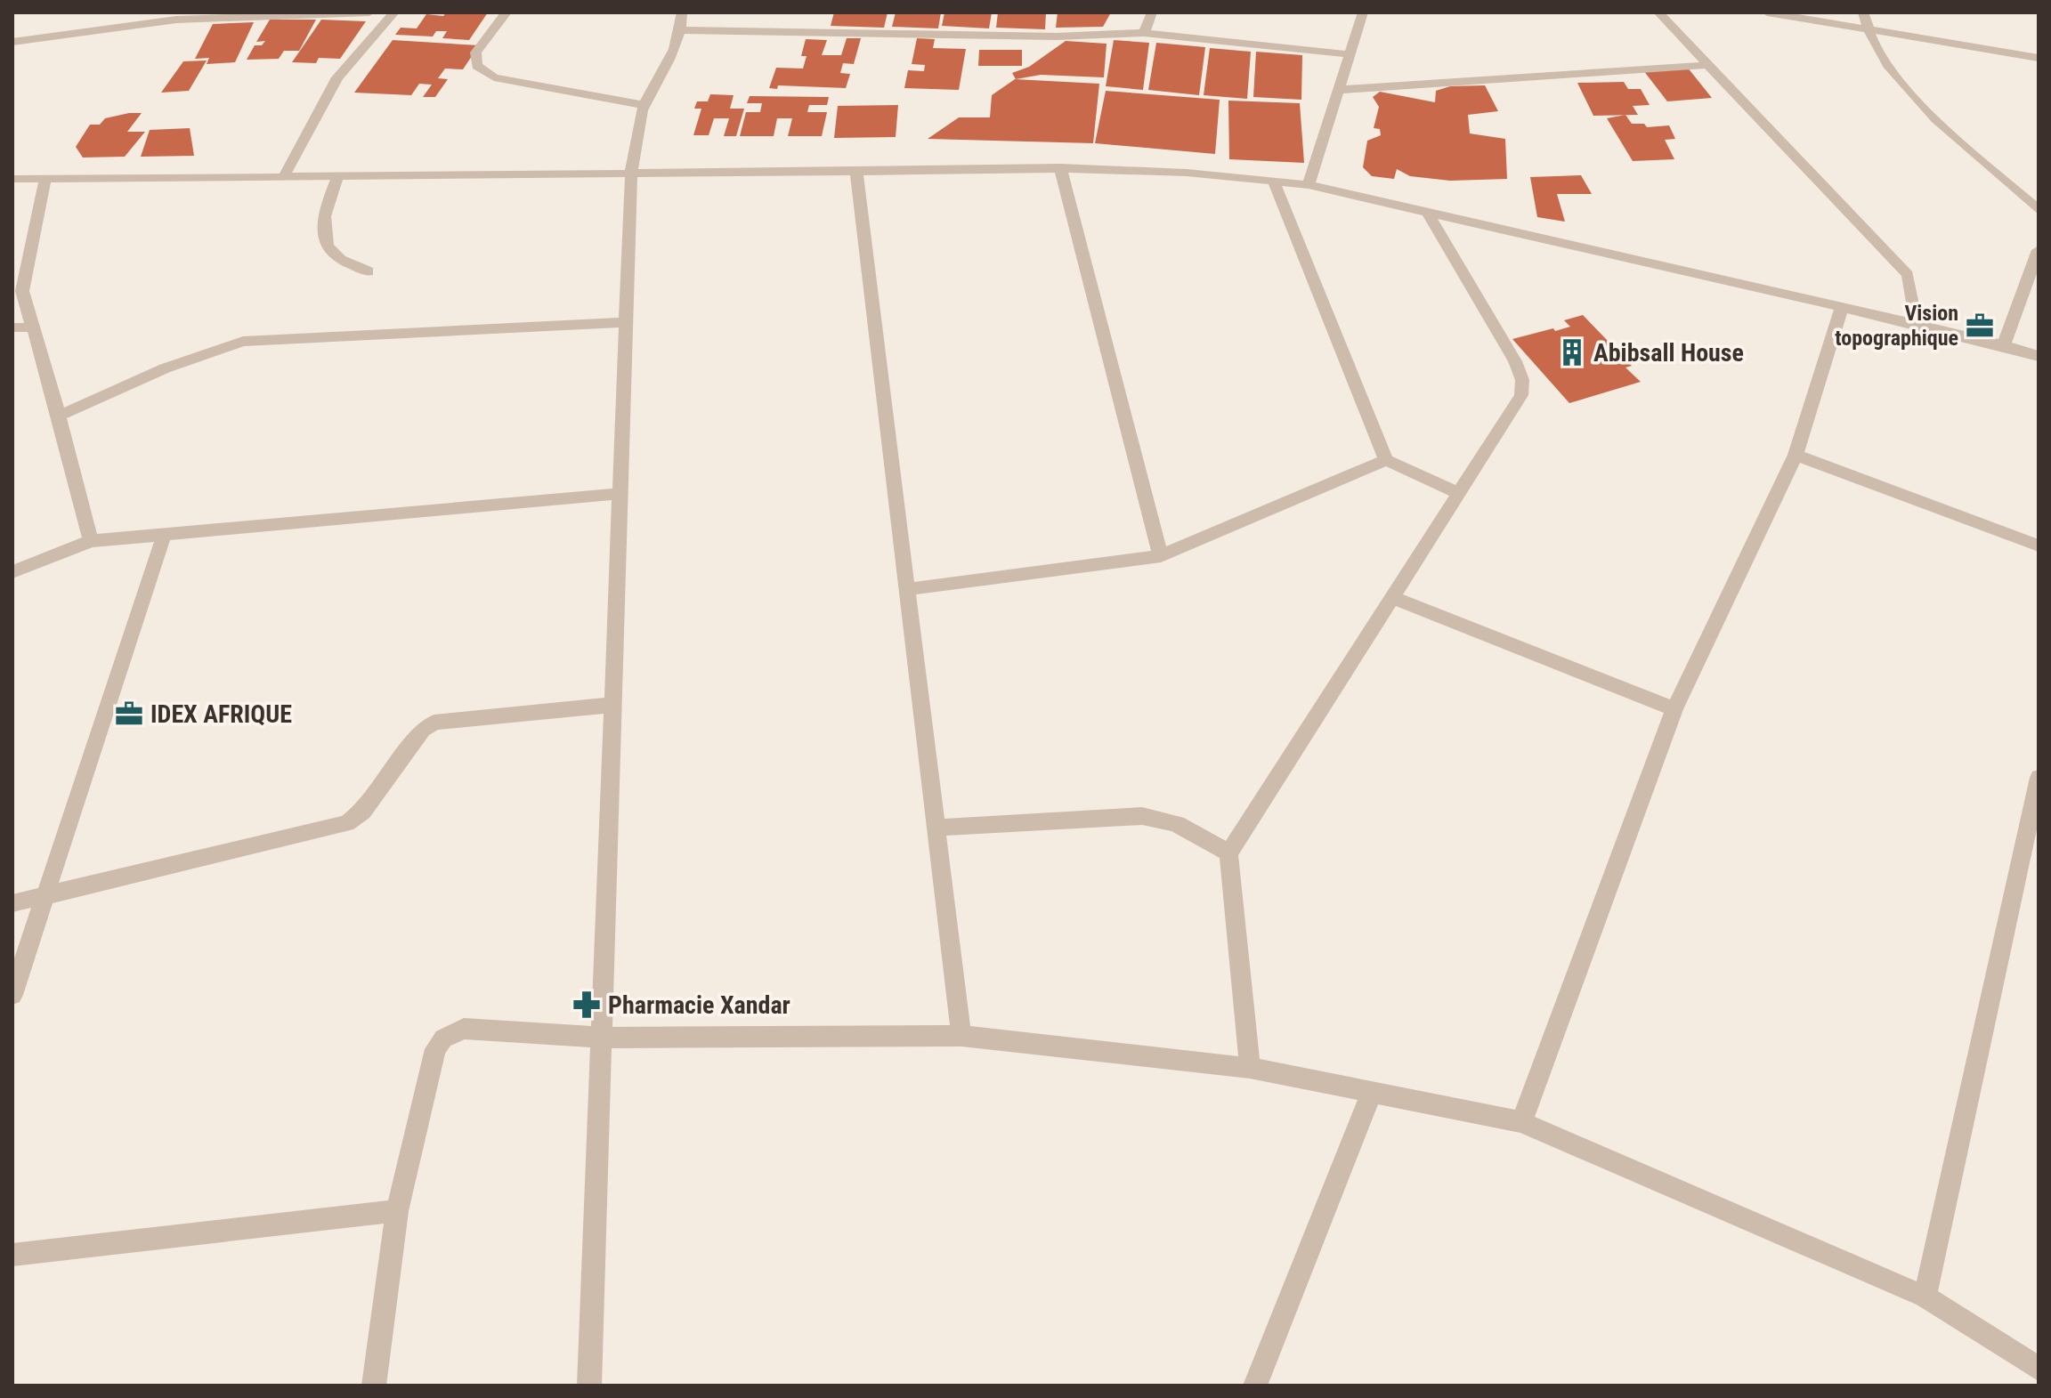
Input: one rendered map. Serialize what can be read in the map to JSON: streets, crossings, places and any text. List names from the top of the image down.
{
  "places": {
    "office": ["Vision topographique", "IDEX AFRIQUE"],
    "building": ["Abibsall House"],
    "pharmacy": ["Pharmacie Xandar"]
  }
}
